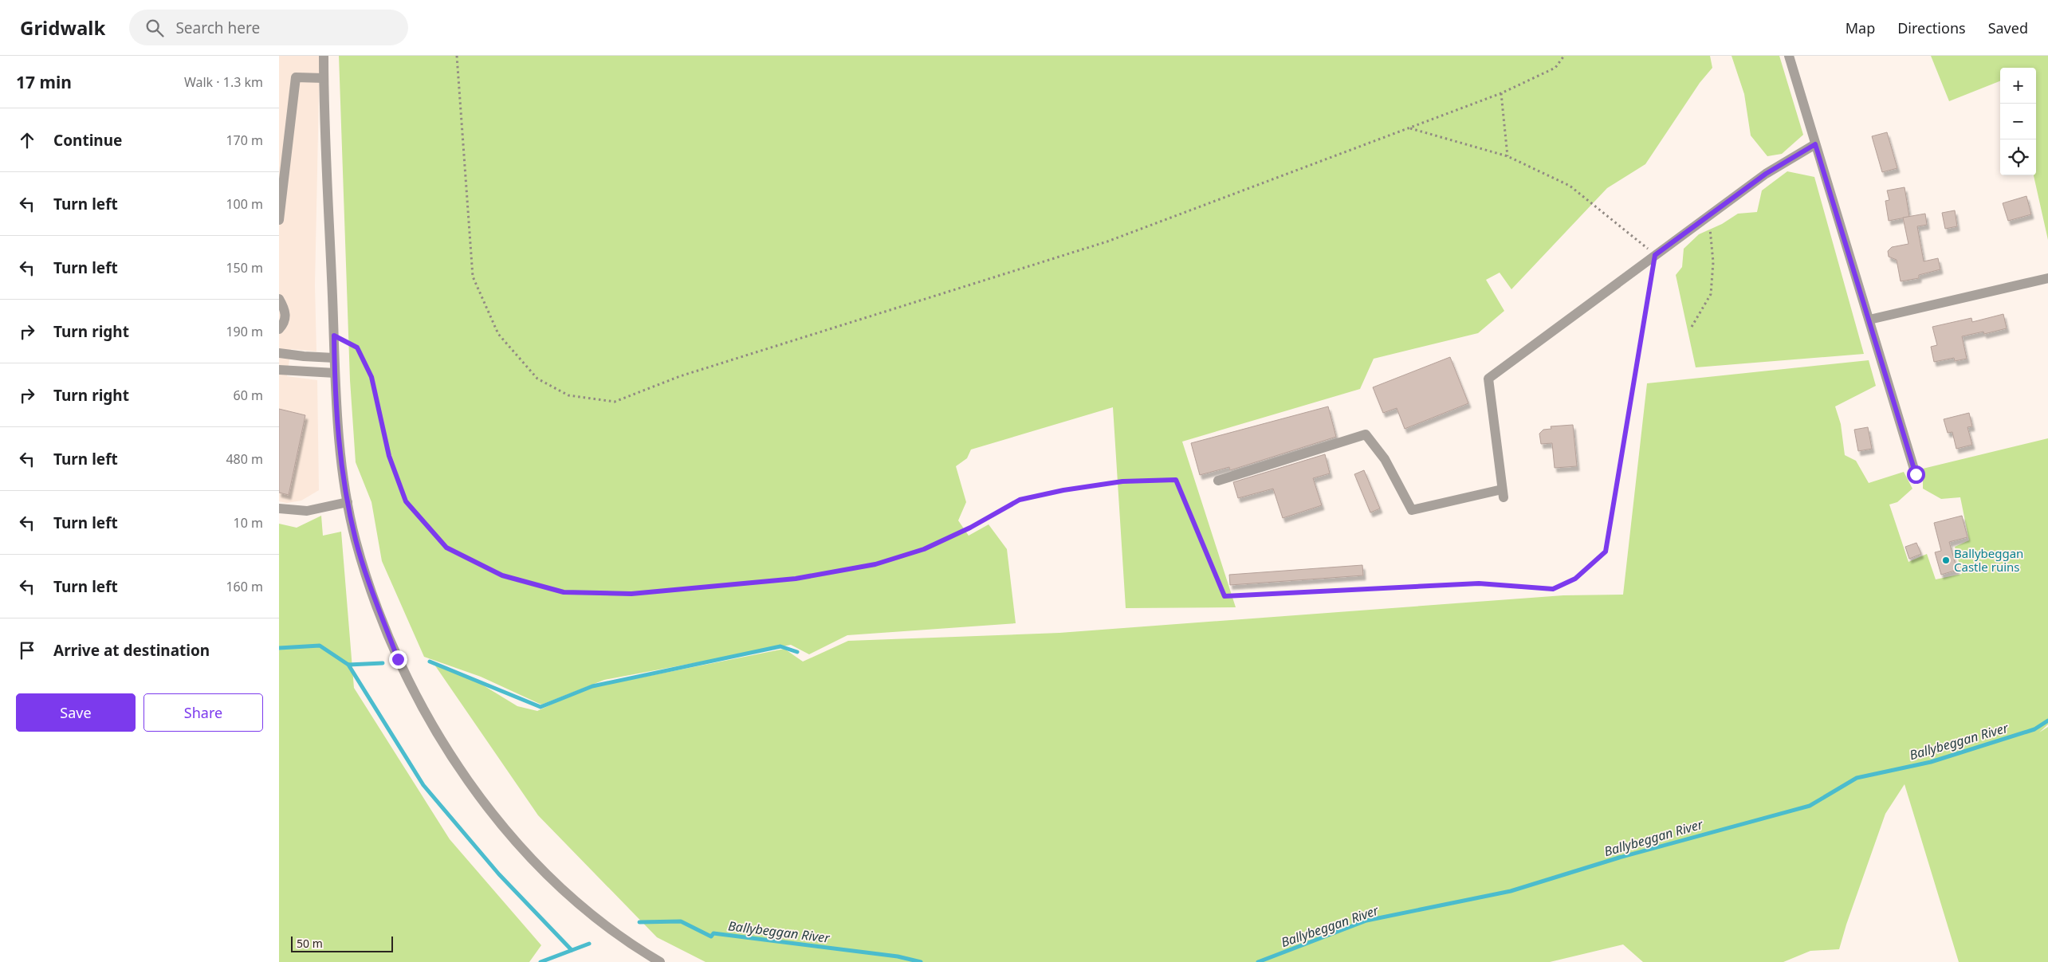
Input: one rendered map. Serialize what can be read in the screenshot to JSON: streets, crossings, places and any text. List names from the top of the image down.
{
  "water": ["Ballybeggan River"],
  "places": ["Ballybeggan Castle ruins"],
  "scale_bar": "50 m",
  "page": {
    "header": "Gridwalk",
    "search": "Search here",
    "nav": ["Map", "Directions", "Saved"],
    "heading": ["17 min", "Walk · 1.3 km"],
    "map_buttons": ["+", "−"],
    "list": [
      ["Continue", "170 m"],
      ["Turn left", "100 m"],
      ["Turn left", "150 m"],
      ["Turn right", "190 m"],
      ["Turn right", "60 m"],
      ["Turn left", "480 m"],
      ["Turn left", "10 m"],
      ["Turn left", "160 m"],
      "Arrive at destination"
    ],
    "buttons": ["Save", "Share"],
    "scale": "50 m"
  }
}
